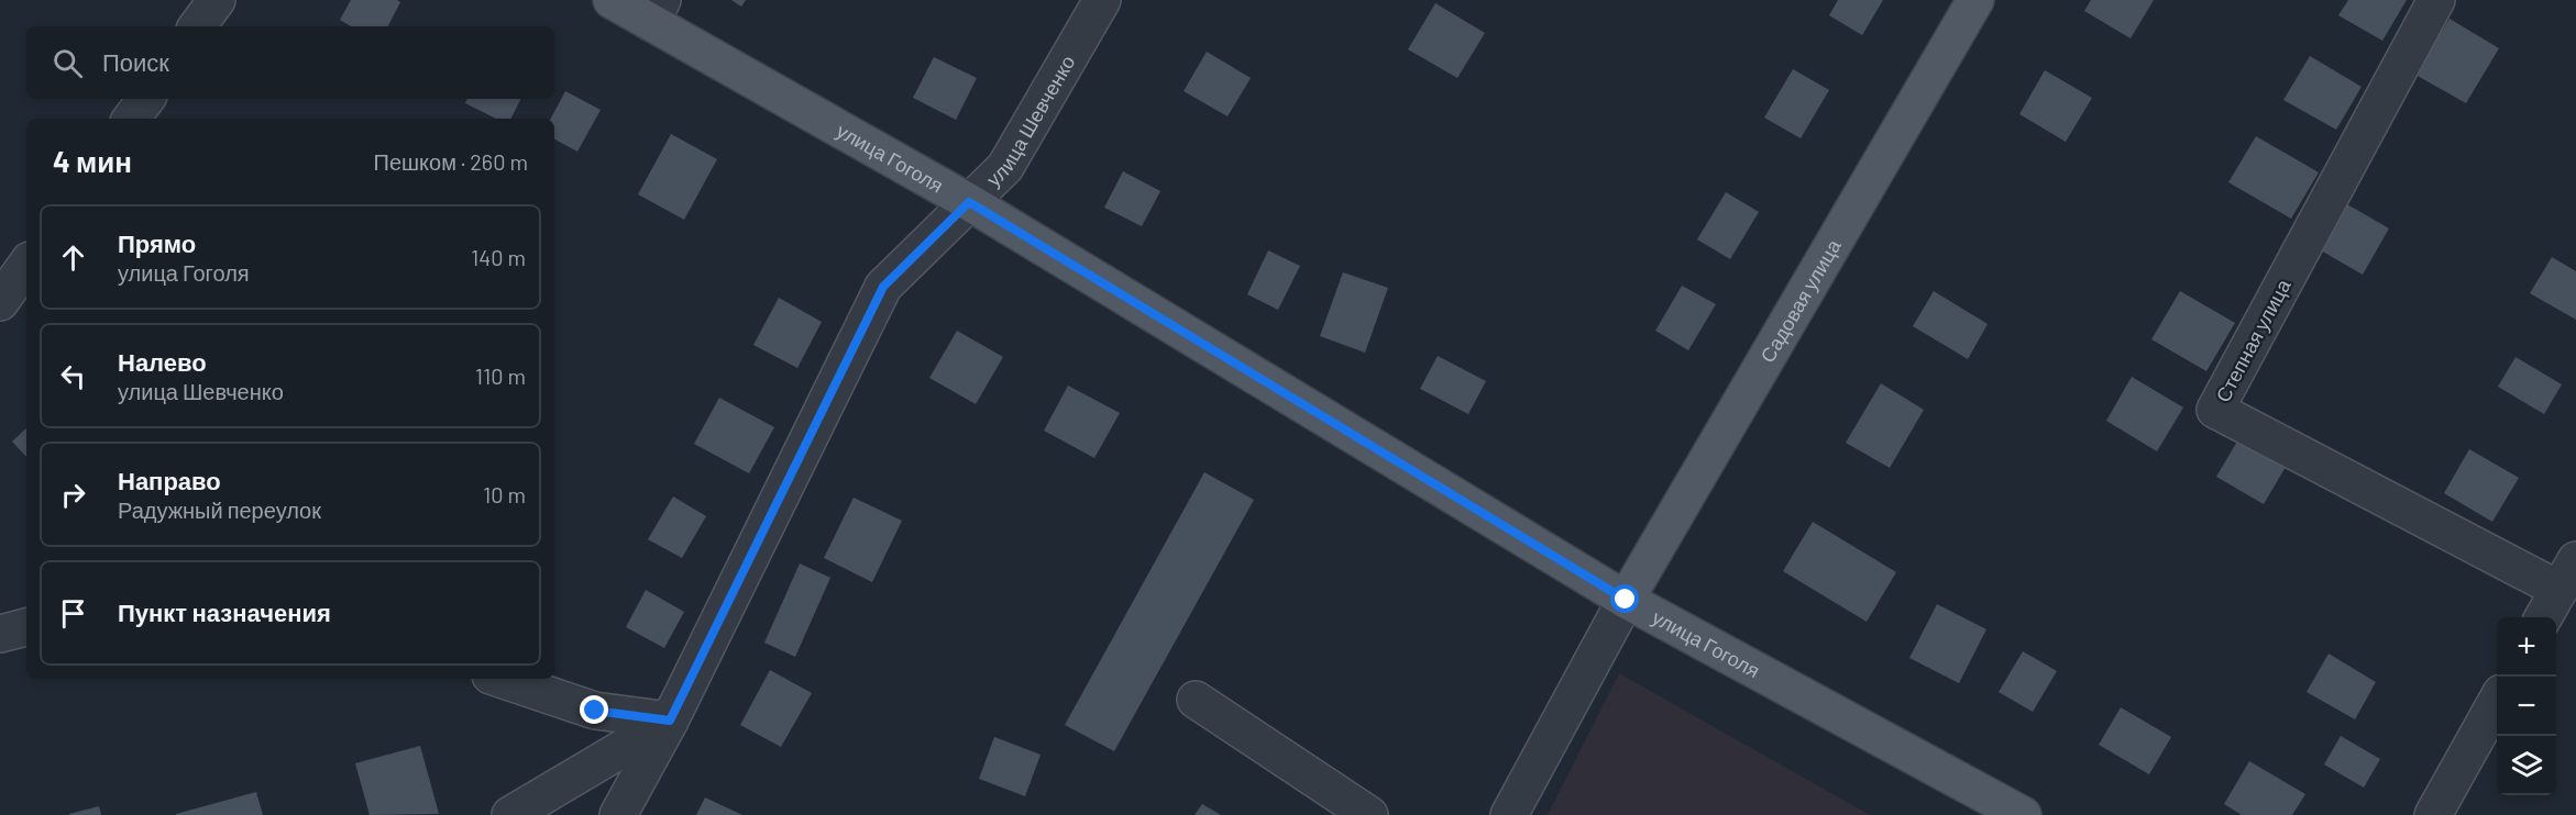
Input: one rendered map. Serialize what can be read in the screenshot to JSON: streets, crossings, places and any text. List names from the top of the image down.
{
  "streets": {
    "main road": ["улица Гоголя", "Садовая улица"],
    "street": ["улица Шевченко", "Степная улица"]
  },
  "crossings": [
    ["улица Шевченко", "улица Гоголя"],
    ["улица Гоголя", "Садовая улица"]
  ],
  "page": {
    "search": "Поиск",
    "heading": ["4 мин", "Пешком · 260 m"],
    "list": [
      ["Прямо", "улица Гоголя", "140 m"],
      ["Налево", "улица Шевченко", "110 m"],
      ["Направо", "Радужный переулок", "10 m"],
      "Пункт назначения"
    ],
    "map_buttons": ["+", "−"]
  }
}
